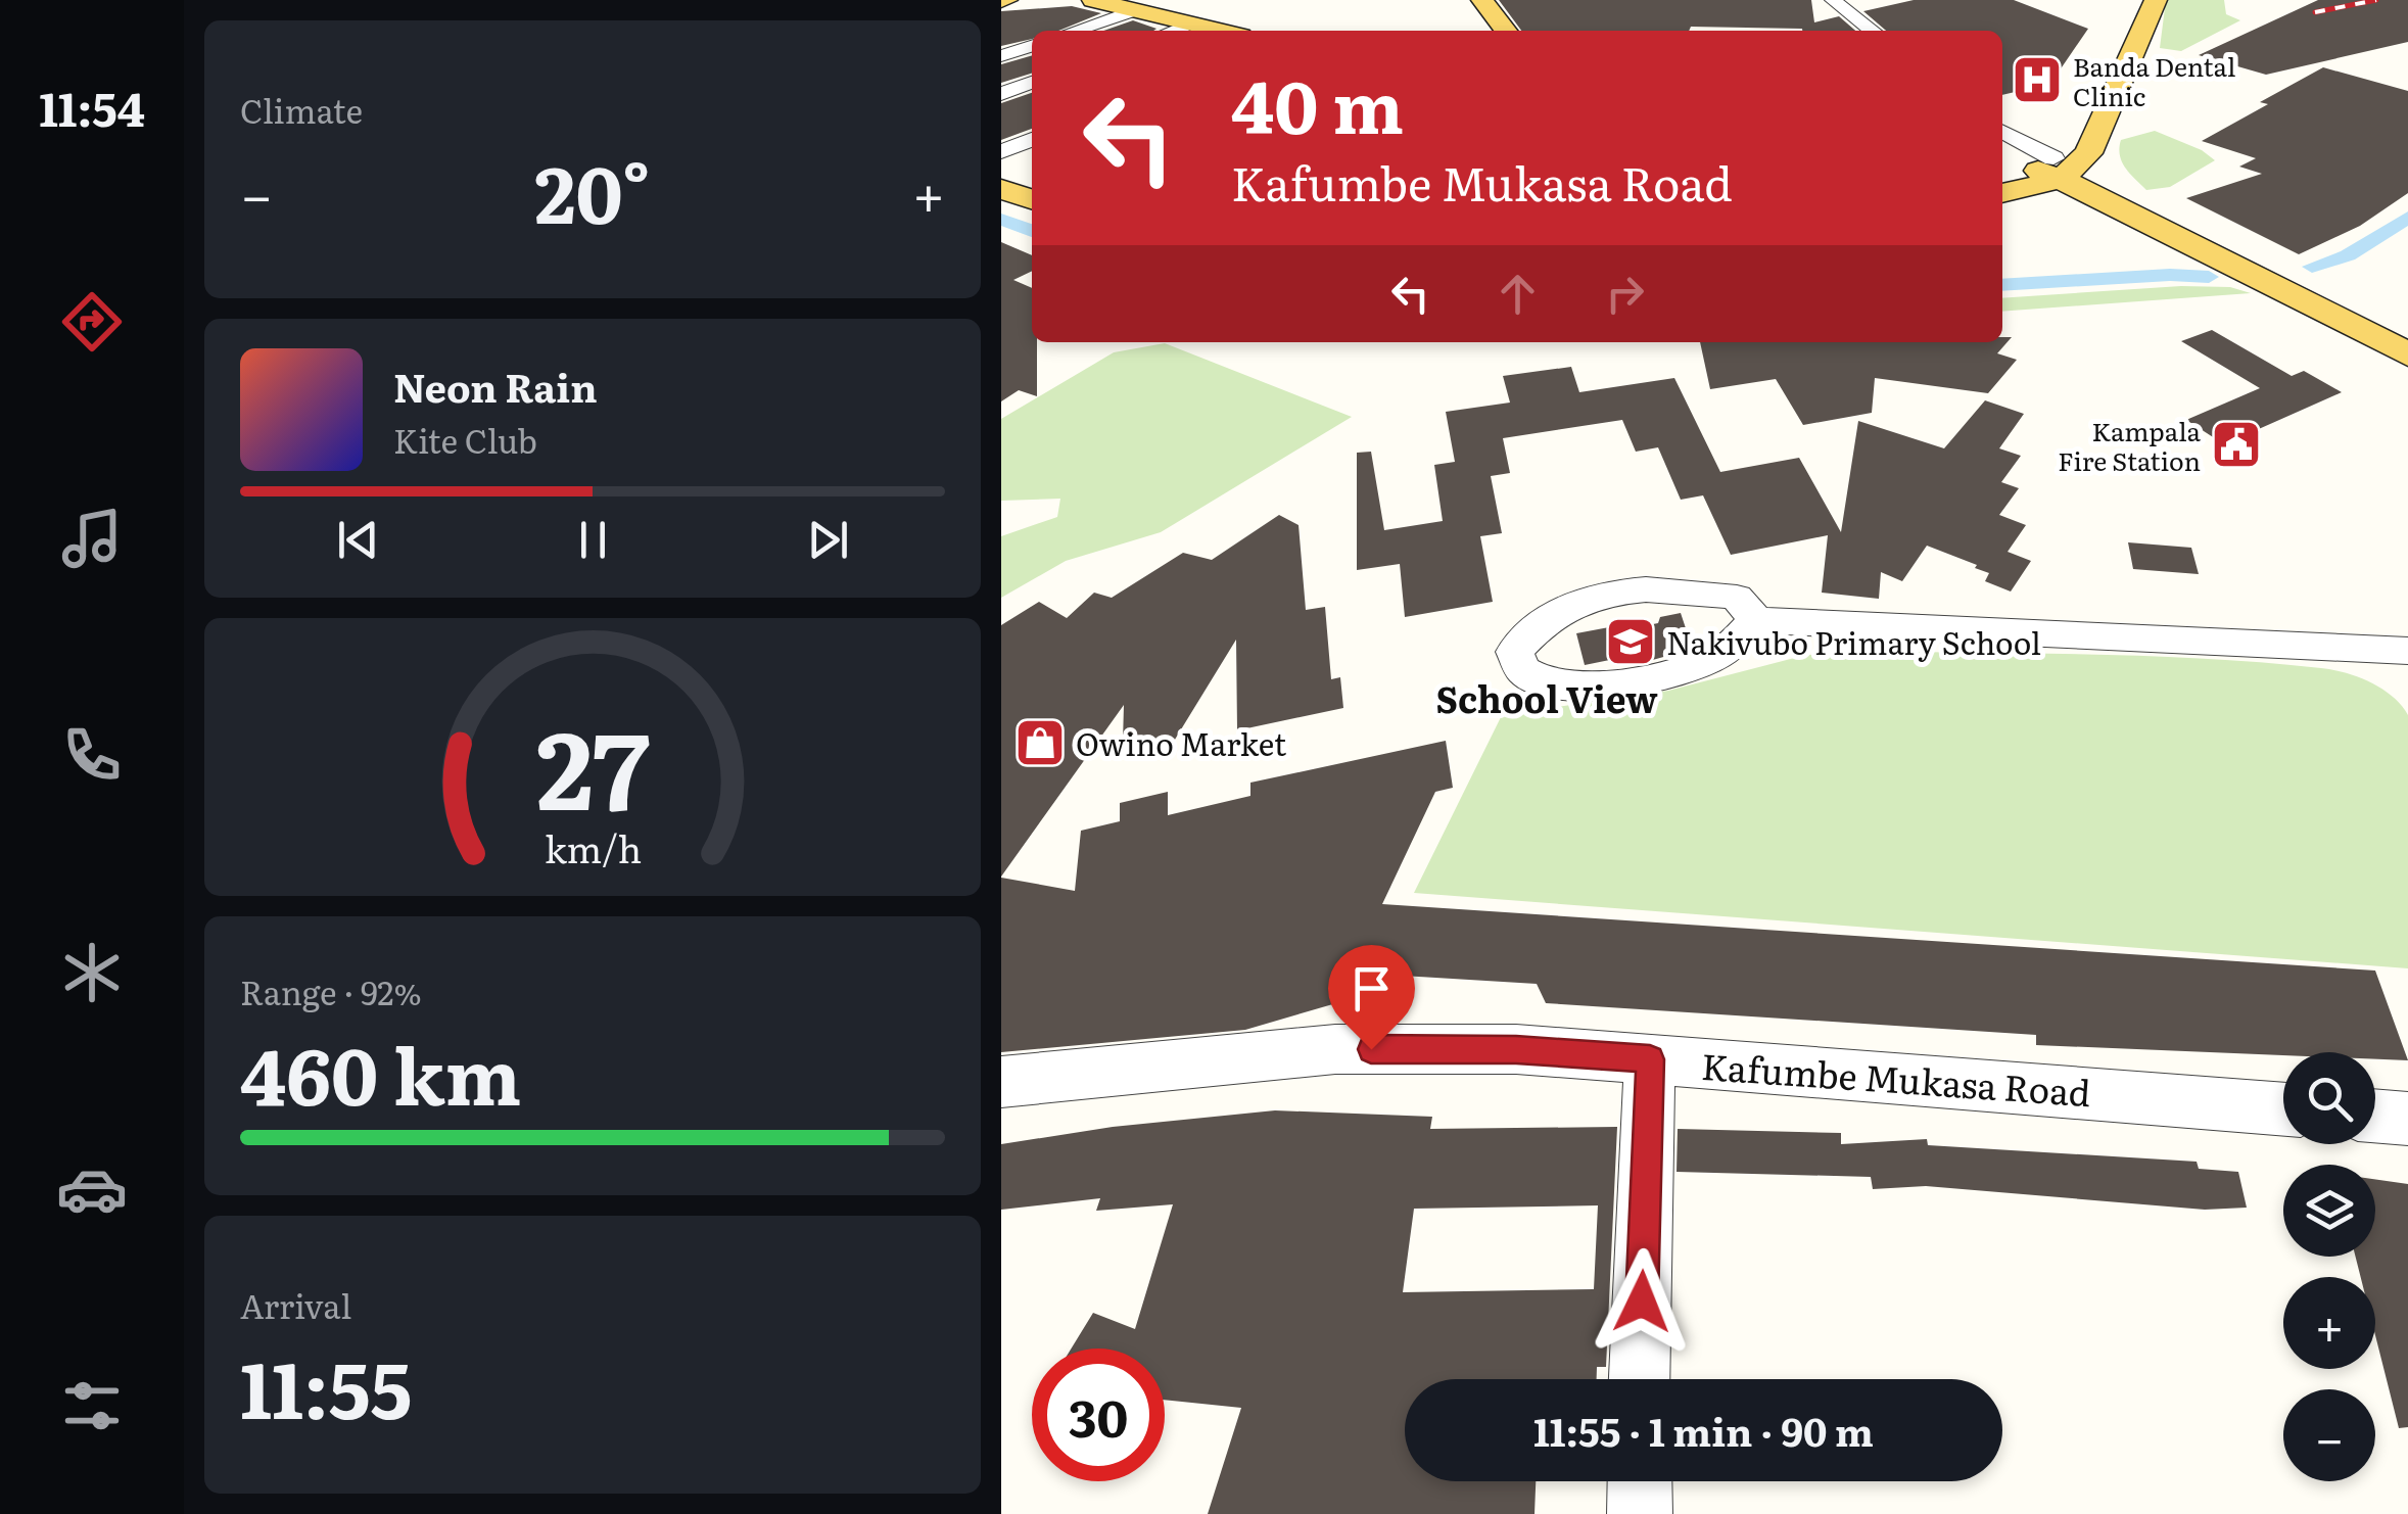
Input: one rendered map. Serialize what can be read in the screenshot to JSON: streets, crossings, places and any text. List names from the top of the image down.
{
  "streets": {
    "street": ["Kafumbe Mukasa Road"]
  },
  "districts": ["School View"],
  "places": {
    "hospital": ["Banda Dental Clinic"],
    "public building": ["Kampala Fire Station"],
    "school or university": ["Nakivubo Primary School"],
    "shop": ["Owino Market"]
  },
  "page": {
    "tabs": "11:54",
    "tile": [
      "Climate",
      ["Range · 92%", "460 km"],
      ["Arrival", "11:55"]
    ],
    "turn": ["40 m", "Kafumbe Mukasa Road"],
    "heat": ["−", "20°", "+"],
    "song": ["Neon Rain", "Kite Club"],
    "map_buttons": ["+", "−"],
    "limit": "30",
    "trip": "11:55 · 1 min · 90 m",
    "gauge": ["27", "km/h"]
  }
}
